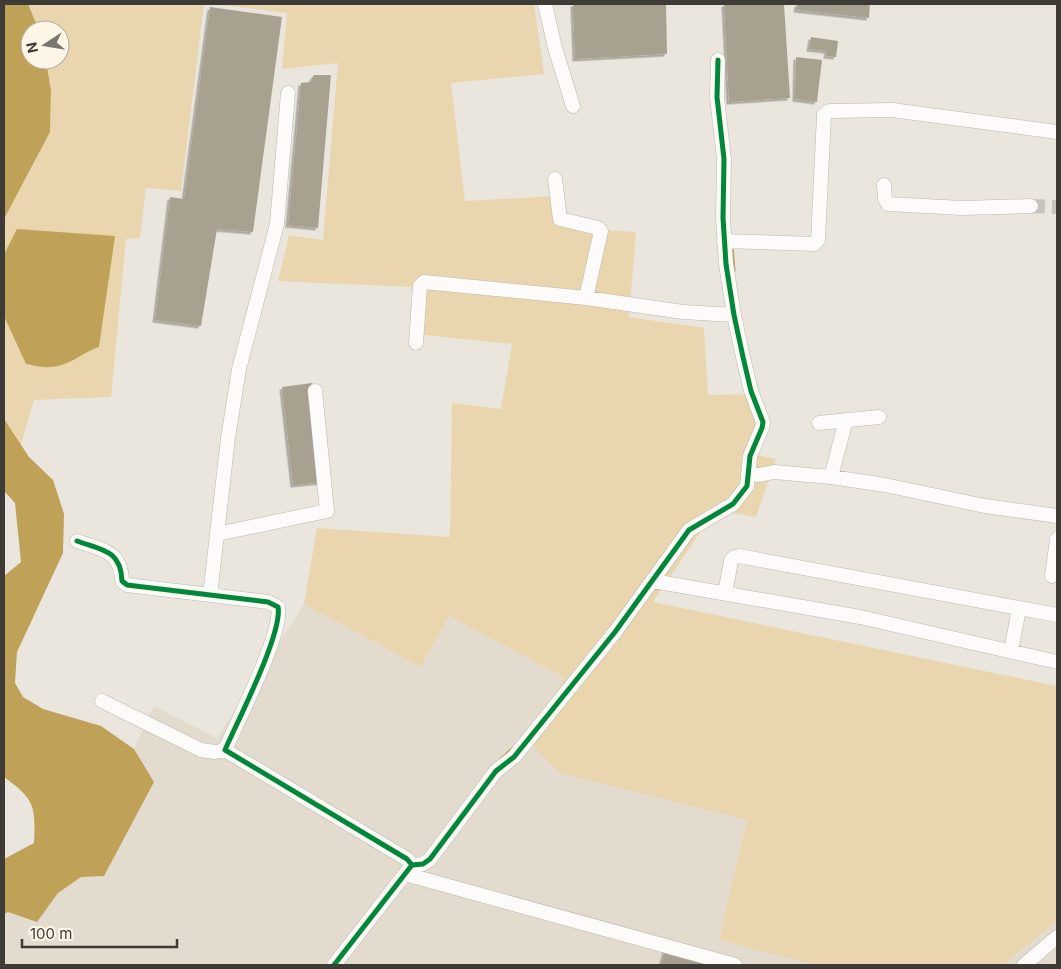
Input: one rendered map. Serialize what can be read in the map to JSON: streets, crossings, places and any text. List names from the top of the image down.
{
  "scale_bar": "100 m",
  "north": "left"
}
